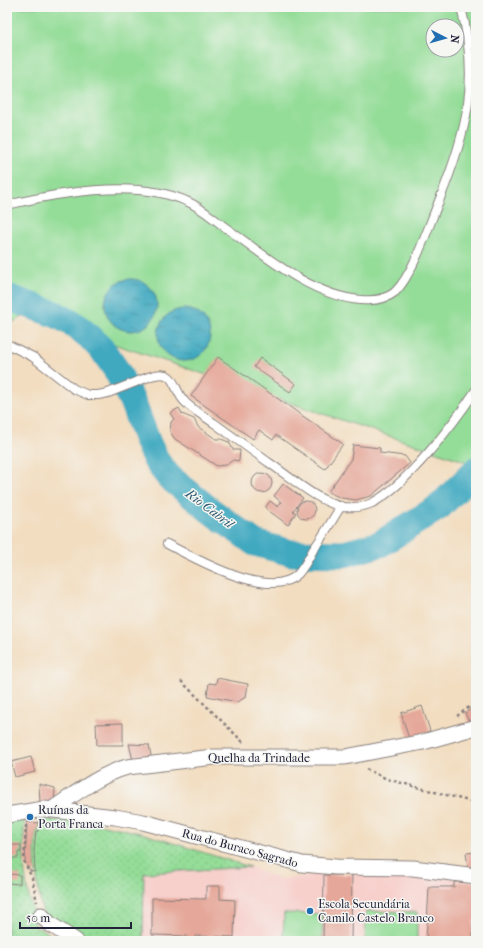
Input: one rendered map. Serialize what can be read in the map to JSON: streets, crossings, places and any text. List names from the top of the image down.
{
  "streets": {
    "street": ["Quelha da Trindade", "Rua do Buraco Sagrado"]
  },
  "crossings": [
    ["Quelha da Trindade", "Rua do Buraco Sagrado"]
  ],
  "water": ["Rio Cabril"],
  "places": ["Ruínas da Porta Franca", "Escola Secundária Camilo Castelo Branco"],
  "scale_bar": "50 m",
  "north": "right"
}
